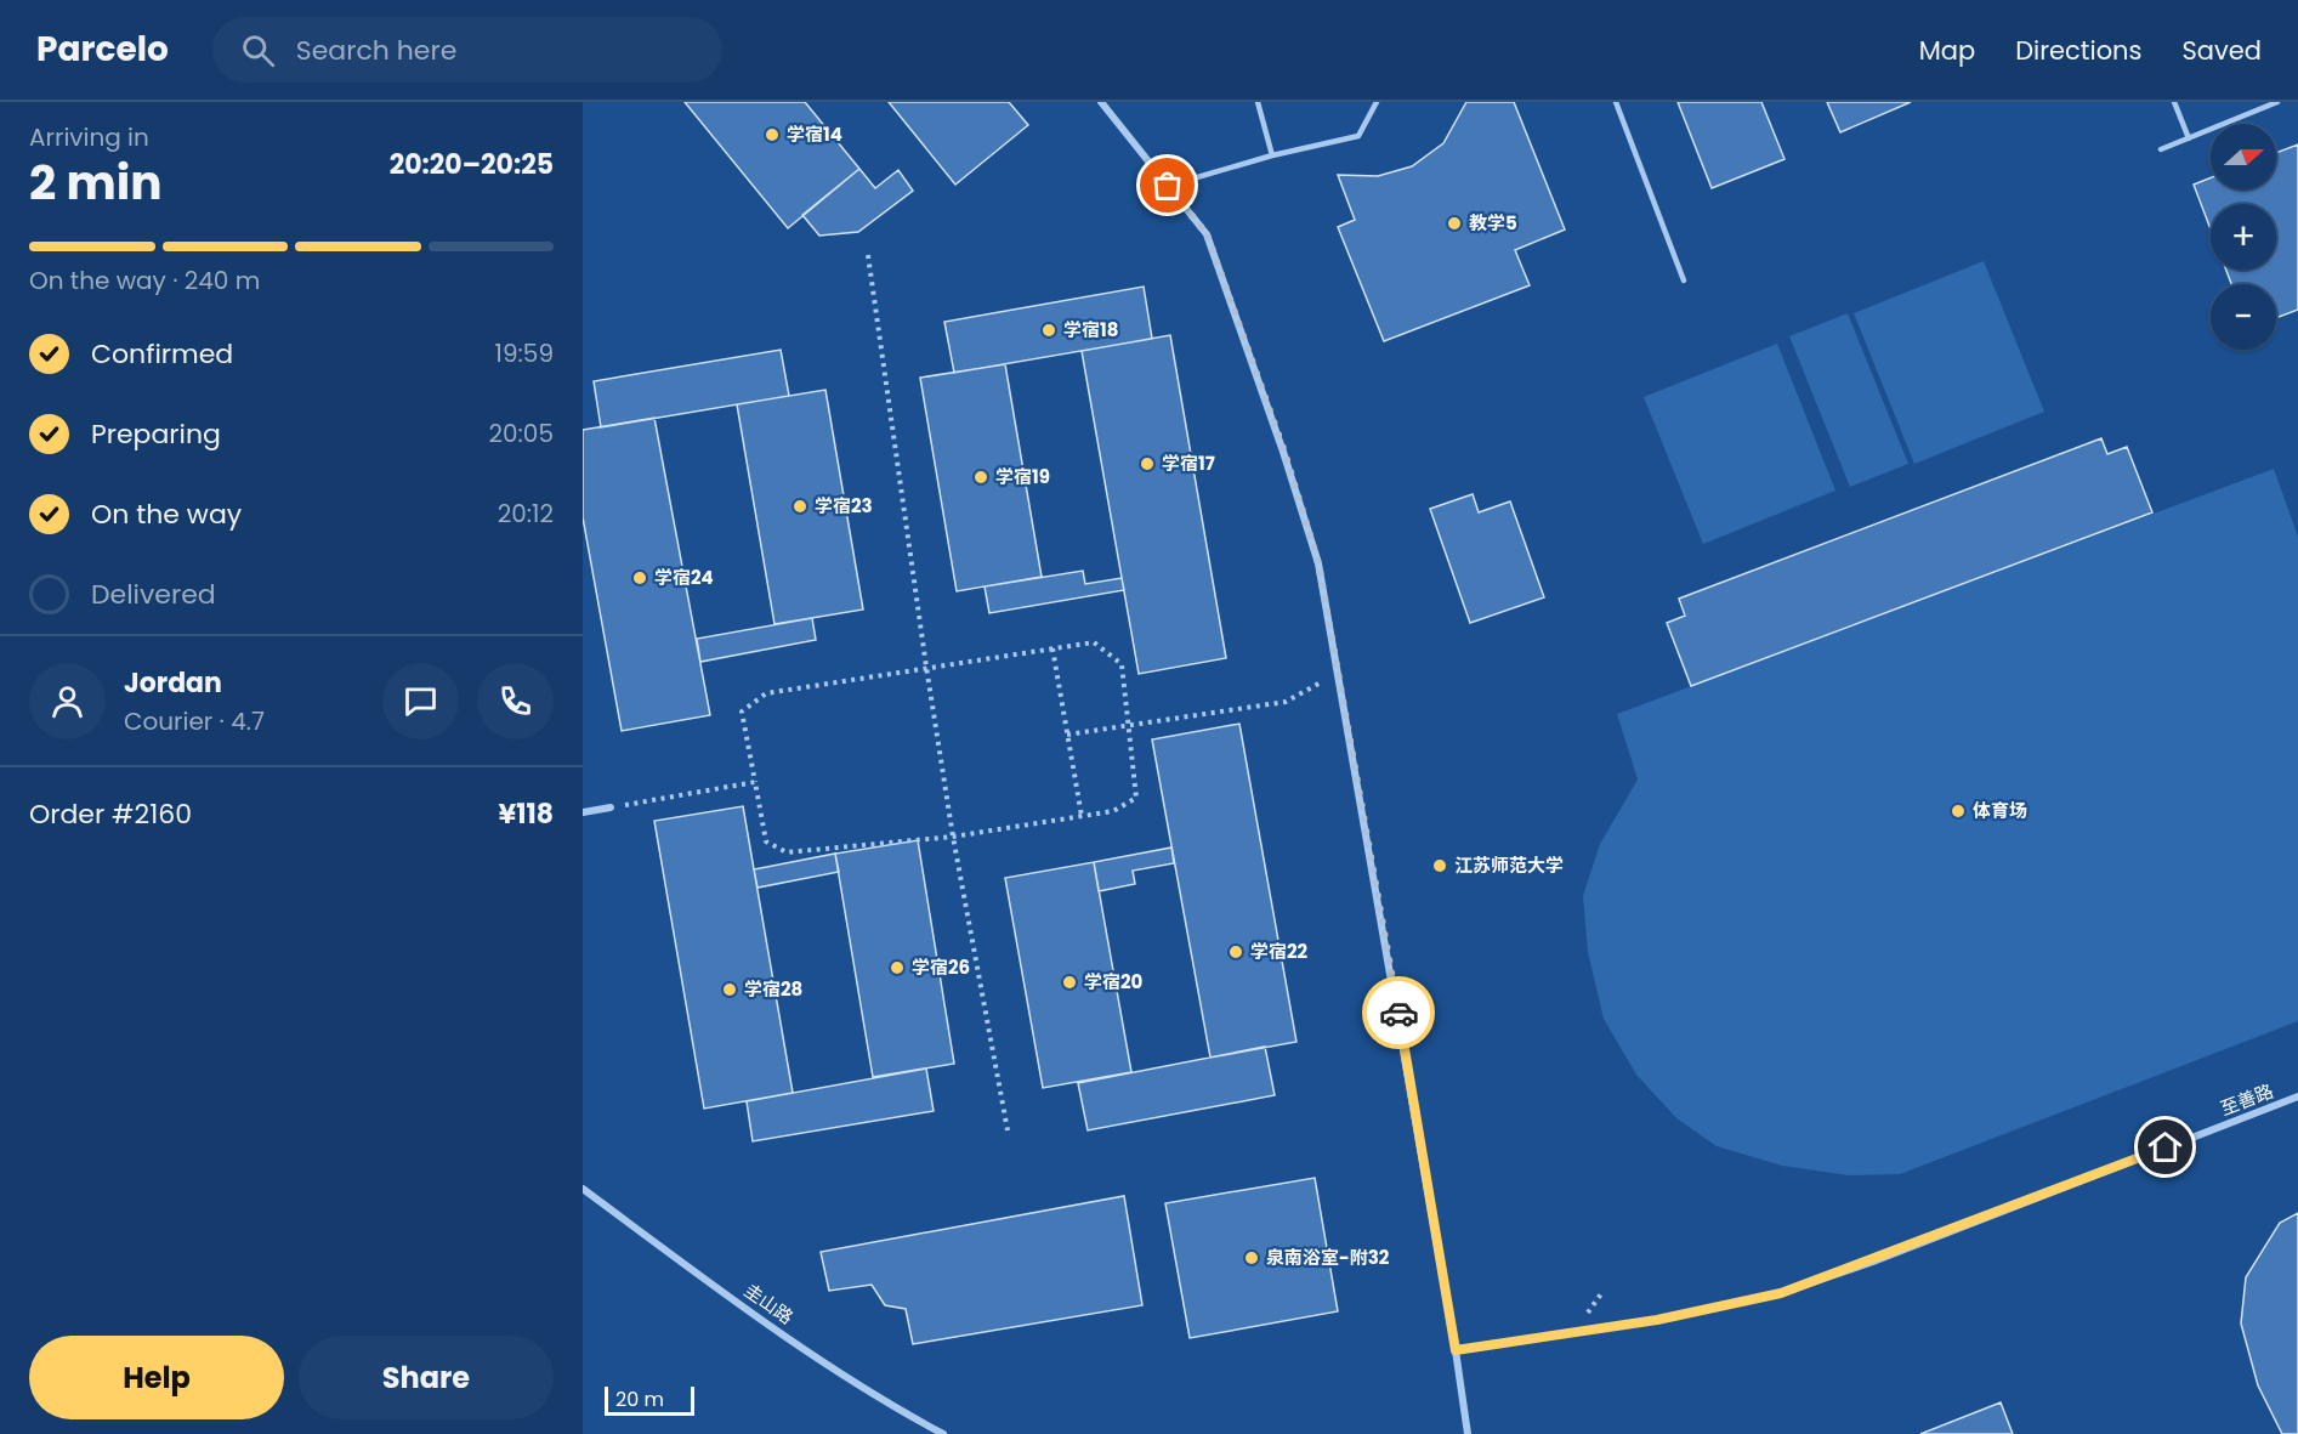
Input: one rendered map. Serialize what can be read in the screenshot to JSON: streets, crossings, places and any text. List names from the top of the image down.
{
  "streets": {
    "street": ["至善路", "圭山路"]
  },
  "places": [
    "学宿14",
    "教学5",
    "学宿18",
    "学宿17",
    "学宿19",
    "学宿23",
    "学宿24",
    "体育场",
    "江苏师范大学",
    "学宿22",
    "学宿26",
    "学宿20",
    "学宿28",
    "泉南浴室-附32"
  ],
  "scale_bar": "20 m",
  "north": "right",
  "page": {
    "header": "Parcelo",
    "search": "Search here",
    "nav": ["Map", "Directions", "Saved"],
    "heading": ["2 min", "Arriving in", "20:20–20:25"],
    "panel": [
      "Jordan",
      "Courier · 4.7",
      "Order #2160",
      "¥118"
    ],
    "map_buttons": ["+", "−"],
    "bar": "On the way · 240 m",
    "list": [
      ["Confirmed", "19:59"],
      ["Preparing", "20:05"],
      ["On the way", "20:12"],
      "Delivered"
    ],
    "buttons": ["Help", "Share"],
    "scale": "20 m"
  }
}
